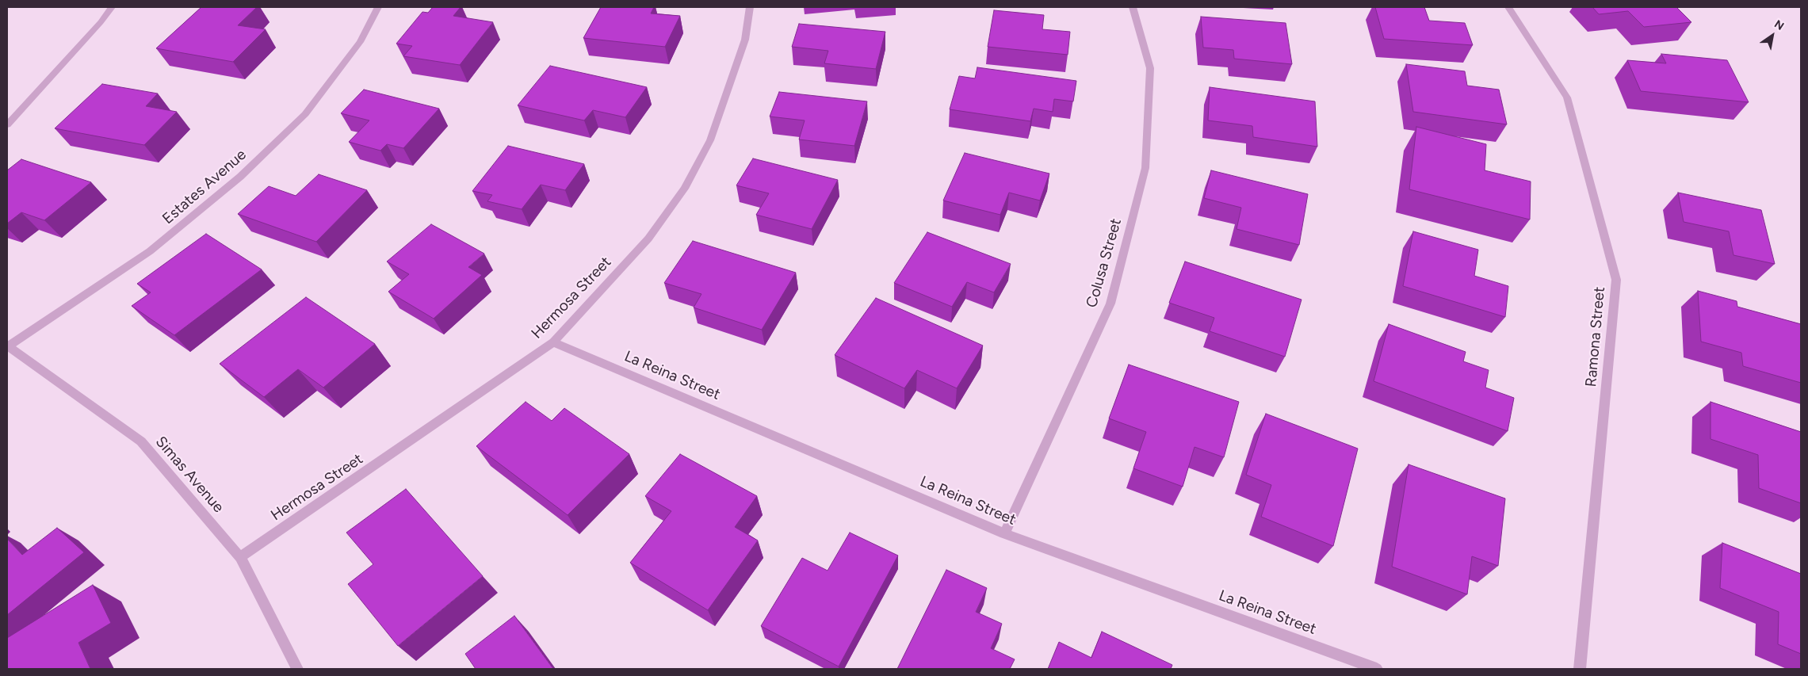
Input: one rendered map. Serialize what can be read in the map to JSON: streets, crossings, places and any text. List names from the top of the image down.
{
  "streets": {
    "street": [
      "Estates Avenue",
      "Colusa Street",
      "Hermosa Street",
      "Ramona Street",
      "La Reina Street",
      "Simas Avenue"
    ]
  },
  "crossings": [
    ["Estates Avenue", "Simas Avenue"],
    ["Colusa Street", "La Reina Street"],
    ["Hermosa Street", "La Reina Street"],
    ["Hermosa Street", "Simas Avenue"]
  ],
  "north": "top right"
}
